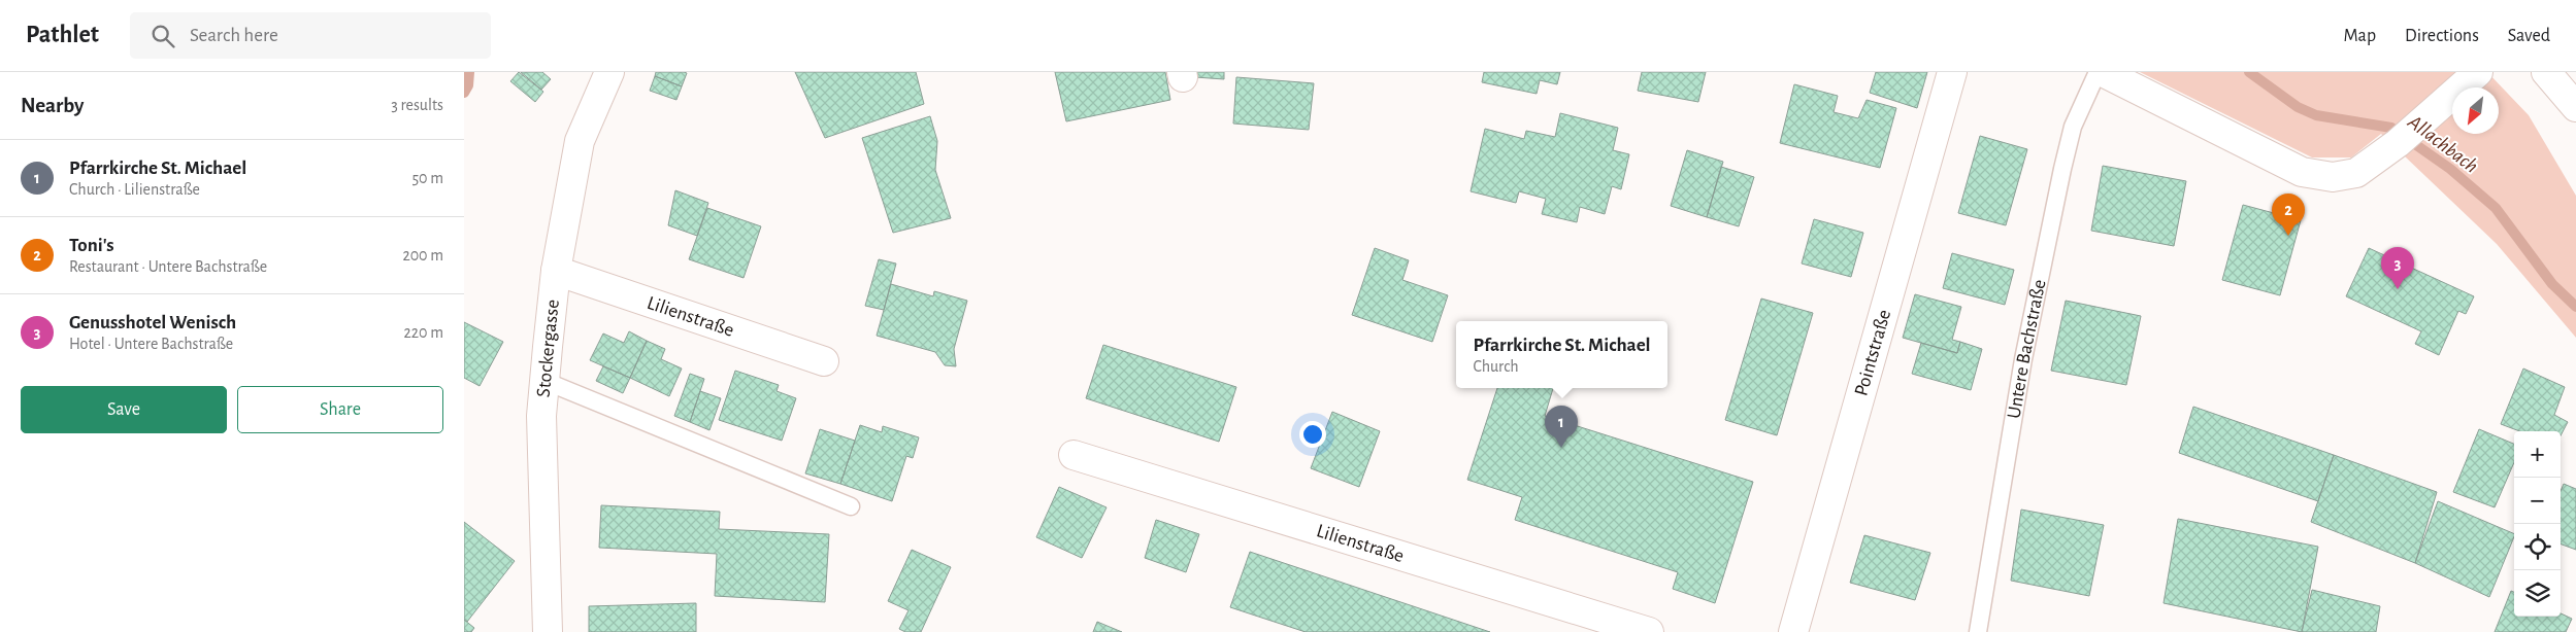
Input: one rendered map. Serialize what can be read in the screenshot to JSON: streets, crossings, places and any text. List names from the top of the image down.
{
  "streets": {
    "street": ["Lilienstraße", "Stockergasse", "Pointstraße"],
    "lane": ["Untere Bachstraße"]
  },
  "crossings": [
    ["Lilienstraße", "Stockergasse"]
  ],
  "water": ["Allachbach"],
  "north": "bottom left",
  "page": {
    "header": "Pathlet",
    "search": "Search here",
    "nav": ["Map", "Directions", "Saved"],
    "heading": ["Nearby", "3 results"],
    "list": [
      {
        "mark": "1",
        "name": "Pfarrkirche St. Michael",
        "note": "Church · Lilienstraße",
        "value": "50 m"
      },
      {
        "mark": "2",
        "name": "Toni's",
        "note": "Restaurant · Untere Bachstraße",
        "value": "200 m"
      },
      {
        "mark": "3",
        "name": "Genusshotel Wenisch",
        "note": "Hotel · Untere Bachstraße",
        "value": "220 m"
      }
    ],
    "pins": ["2", "3", "1"],
    "popup": ["Pfarrkirche St. Michael", "Church"],
    "buttons": ["Save", "Share"],
    "map_buttons": ["+", "−"]
  }
}
